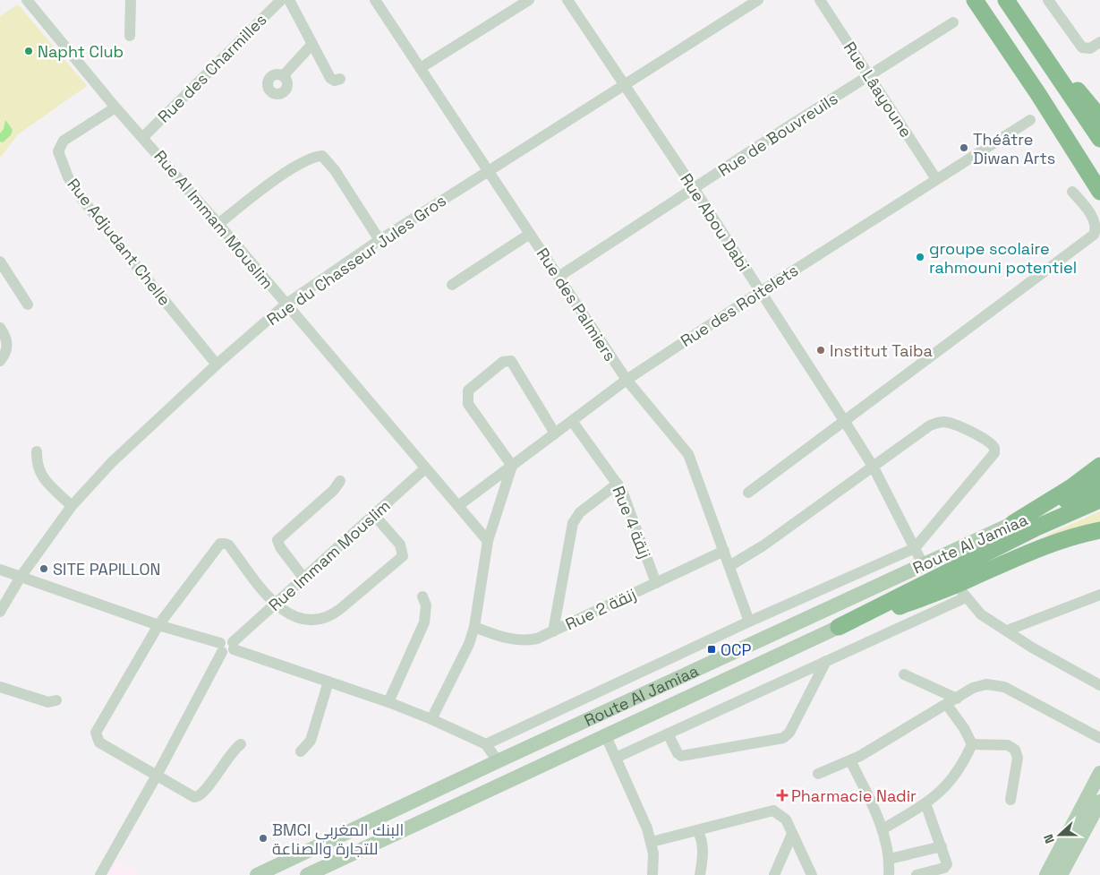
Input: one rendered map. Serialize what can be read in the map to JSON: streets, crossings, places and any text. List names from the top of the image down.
{
  "streets": {
    "highway": ["Route Al Jamiaa"],
    "street": [
      "Rue des Charmilles",
      "Rue Lâayoune",
      "Rue de Bouvreuils",
      "Rue Al Immam Mouslim",
      "Rue Abou Dabi",
      "Rue Adjudant Chelle",
      "Rue du Chasseur Jules Gros",
      "Rue des Palmiers",
      "Rue des Roitelets",
      "Rue 4 زنقة",
      "Rue Immam Mouslim",
      "Rue 2 زنقة"
    ]
  },
  "crossings": [
    ["Rue des Charmilles", "Rue Al Immam Mouslim"],
    ["Rue Lâayoune", "Rue de Bouvreuils"],
    ["Rue Lâayoune", "Rue des Roitelets"],
    ["Rue de Bouvreuils", "Rue Abou Dabi"],
    ["Rue de Bouvreuils", "Rue des Palmiers"],
    ["Rue Al Immam Mouslim", "Rue Adjudant Chelle"],
    ["Rue Al Immam Mouslim", "Rue du Chasseur Jules Gros"],
    ["Rue Al Immam Mouslim", "Rue des Roitelets"],
    ["Rue Al Immam Mouslim", "Rue Immam Mouslim"],
    ["Rue Abou Dabi", "Rue du Chasseur Jules Gros"],
    ["Rue Abou Dabi", "Rue des Roitelets"],
    ["Rue Abou Dabi", "Route Al Jamiaa"],
    ["Rue Adjudant Chelle", "Rue du Chasseur Jules Gros"],
    ["Rue du Chasseur Jules Gros", "Rue des Palmiers"],
    ["Rue des Palmiers", "Rue des Roitelets"],
    ["Rue des Palmiers", "Rue 2 زنقة"],
    ["Rue des Roitelets", "Rue 4 زنقة"],
    ["Rue 4 زنقة", "Rue 2 زنقة"]
  ],
  "places": {
    "other": [
      "Napht Club",
      "Théâtre Diwan Arts",
      "groupe scolaire rahmouni potentiel",
      "Institut Taiba",
      "SITE PAPILLON",
      "BMCI البنك المغربي للتجارة والصناعة"
    ],
    "transit": ["OCP"],
    "health": ["Pharmacie Nadir"]
  },
  "north": "left"
}
